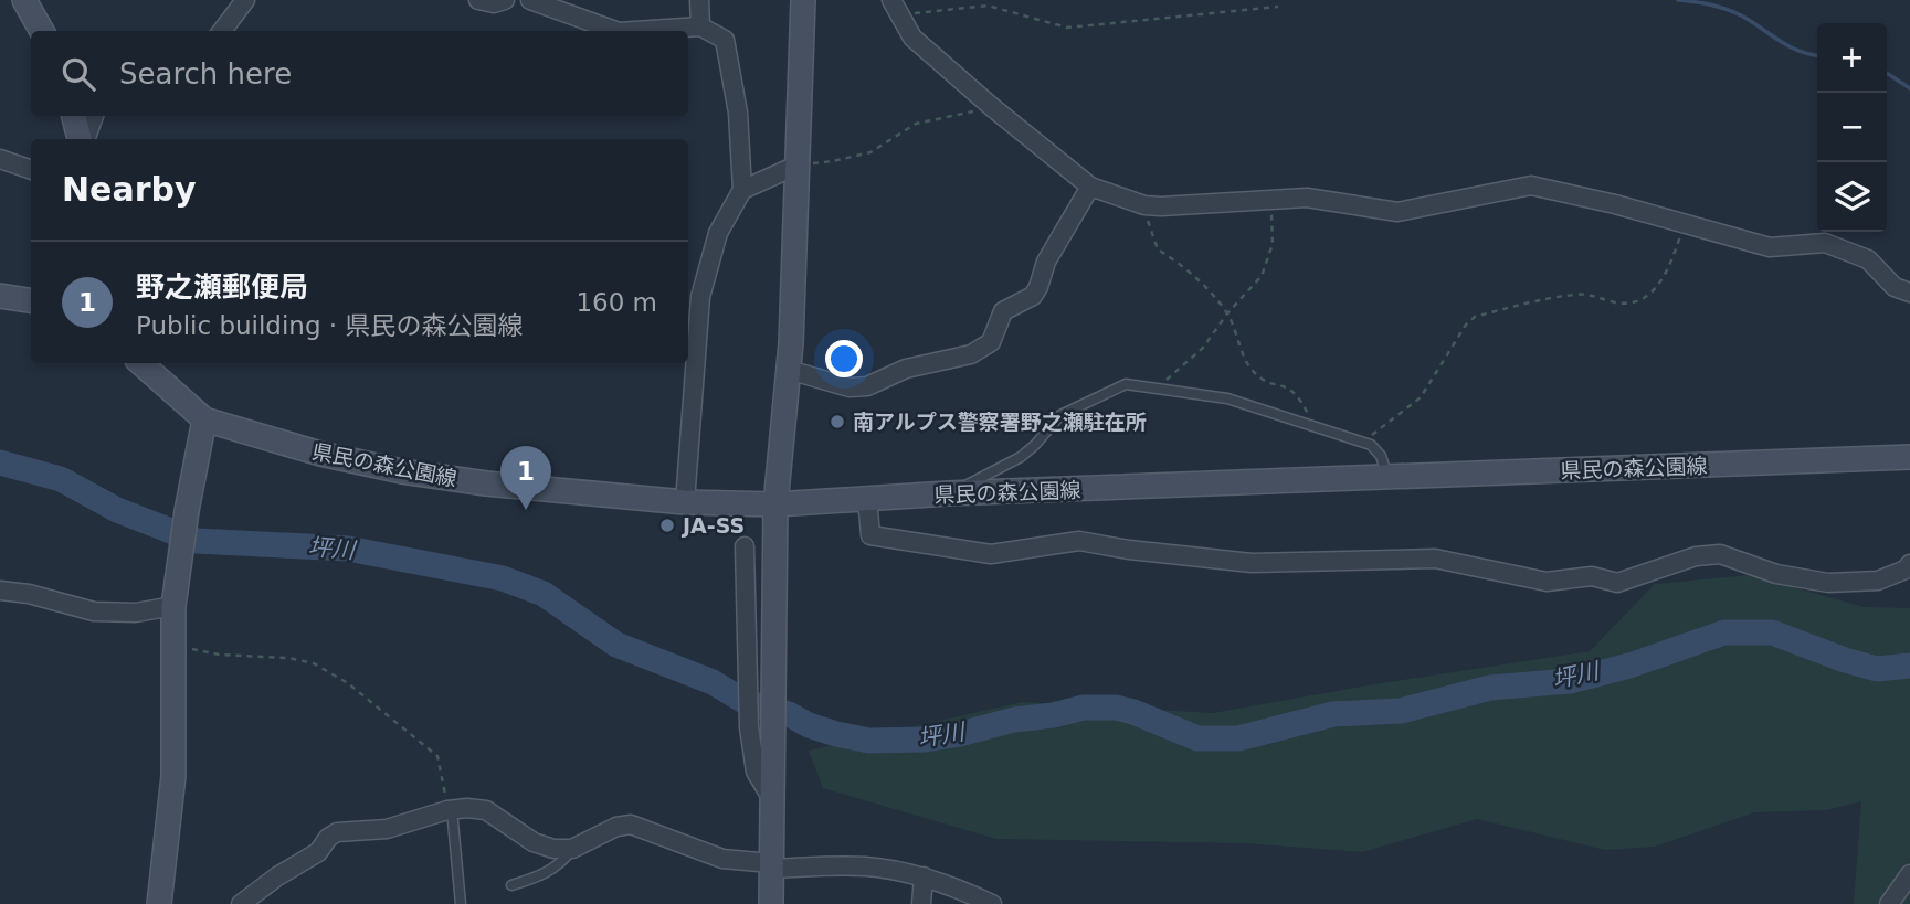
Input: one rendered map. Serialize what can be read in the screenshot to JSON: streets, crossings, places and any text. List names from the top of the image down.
{
  "streets": {
    "main road": ["県民の森公園線"]
  },
  "water": ["坪川"],
  "places": ["南アルプス警察署野之瀬駐在所", "JA-SS"],
  "page": {
    "map_buttons": ["+", "−"],
    "search": "Search here",
    "heading": "Nearby",
    "list": [
      {
        "mark": "1",
        "name": "野之瀬郵便局",
        "note": "Public building · 県民の森公園線",
        "value": "160 m"
      }
    ],
    "pins": "1"
  }
}
